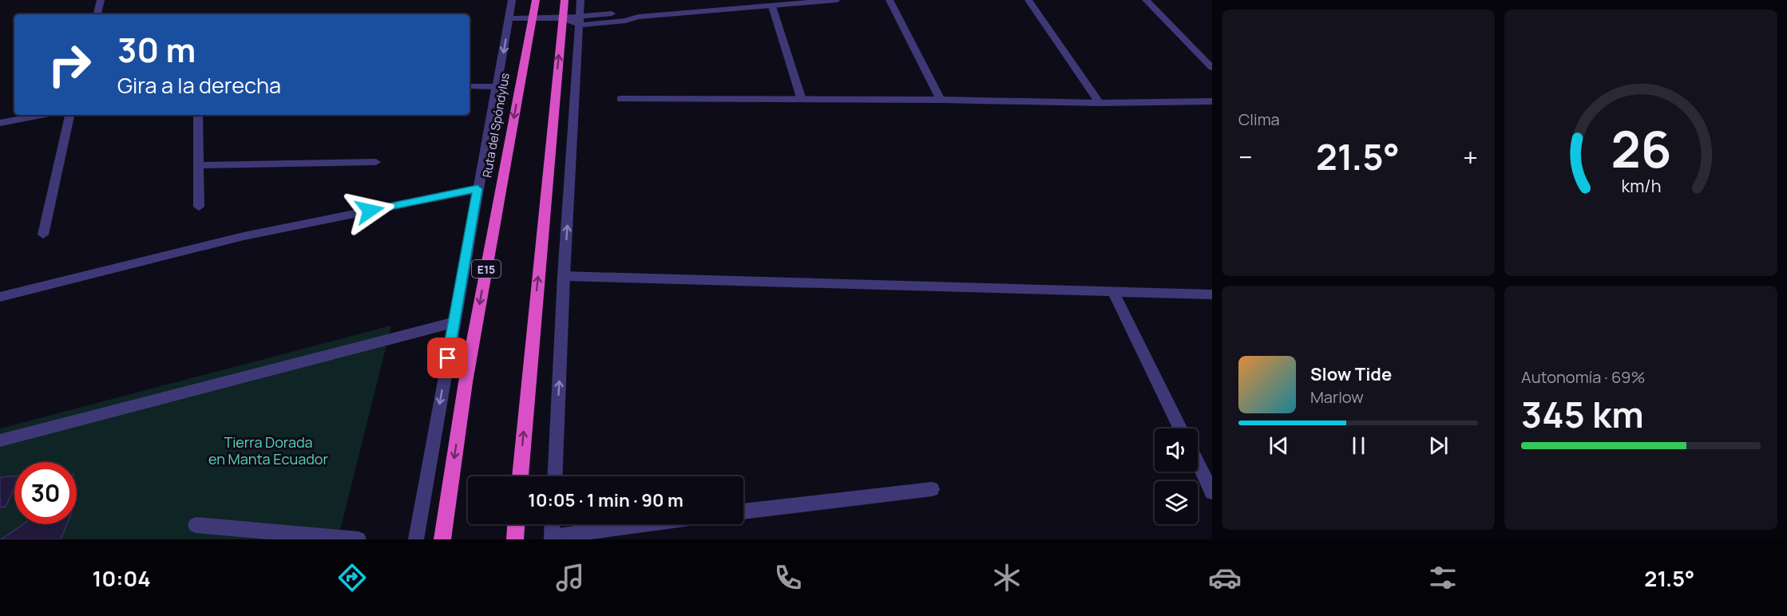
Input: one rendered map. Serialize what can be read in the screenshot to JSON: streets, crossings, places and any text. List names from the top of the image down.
{
  "streets": {
    "highway": ["Ruta del Spóndylus", "E15"]
  },
  "parks": ["Tierra Dorada en Manta Ecuador"],
  "page": {
    "tile": [
      "Clima",
      ["Autonomía · 69%", "345 km"]
    ],
    "turn": ["30 m", "Gira a la derecha"],
    "heat": ["−", "21.5°", "+"],
    "song": ["Slow Tide", "Marlow"],
    "limit": "30",
    "trip": "10:05 · 1 min · 90 m",
    "tabs": ["10:04", "21.5°"],
    "gauge": ["26", "km/h"]
  }
}
